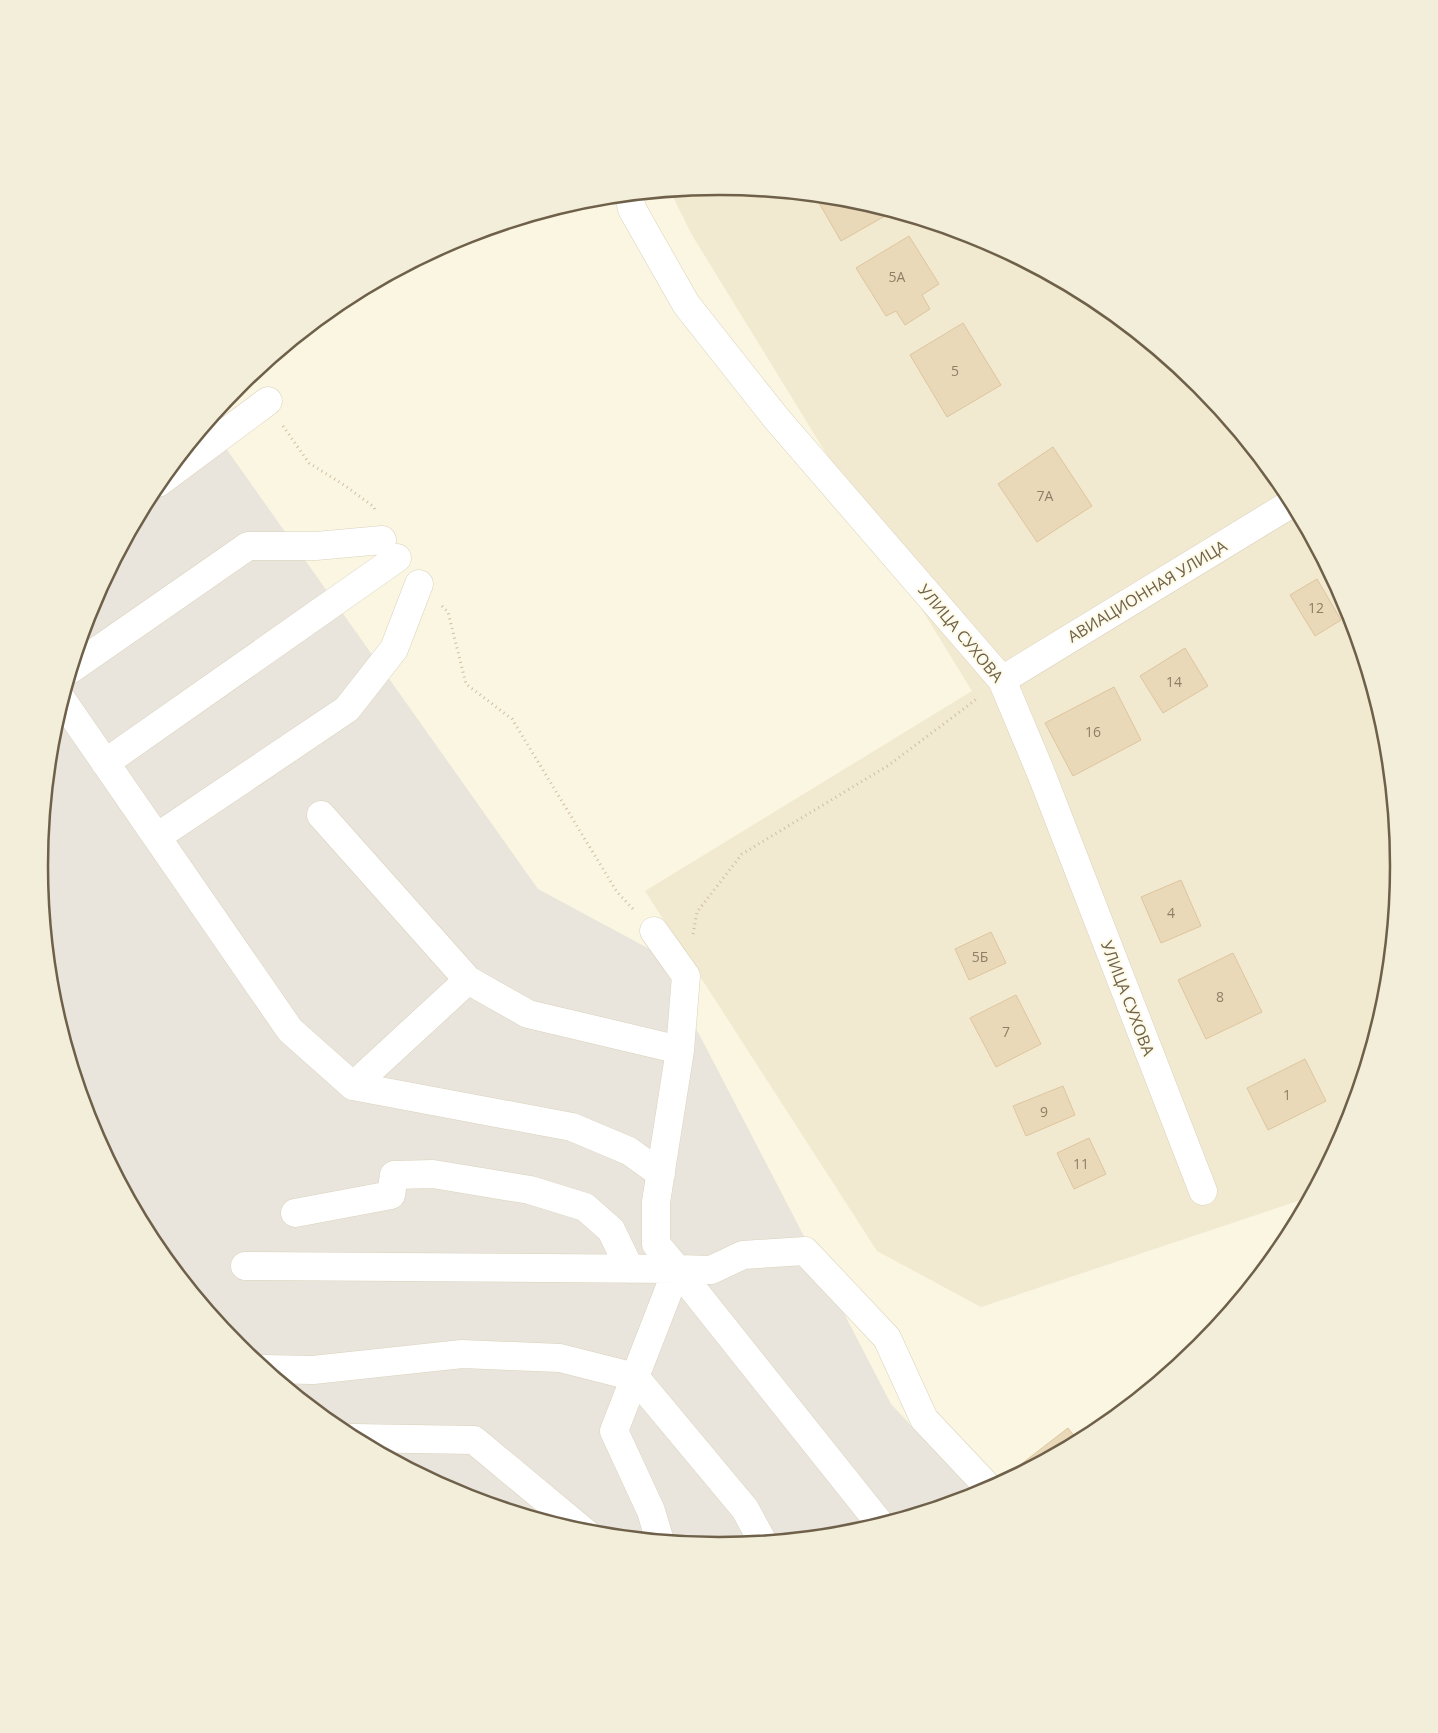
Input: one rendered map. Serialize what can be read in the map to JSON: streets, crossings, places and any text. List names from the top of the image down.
{
  "streets": {
    "street": ["АВИАЦИОННАЯ УЛИЦА", "УЛИЦА СУХОВА"]
  },
  "crossings": [
    ["АВИАЦИОННАЯ УЛИЦА", "УЛИЦА СУХОВА"]
  ],
  "house_numbers": [
    "5А",
    "5",
    "7А",
    "12",
    "14",
    "16",
    "4",
    "5Б",
    "8",
    "7",
    "1",
    "9",
    "11"
  ]
}
